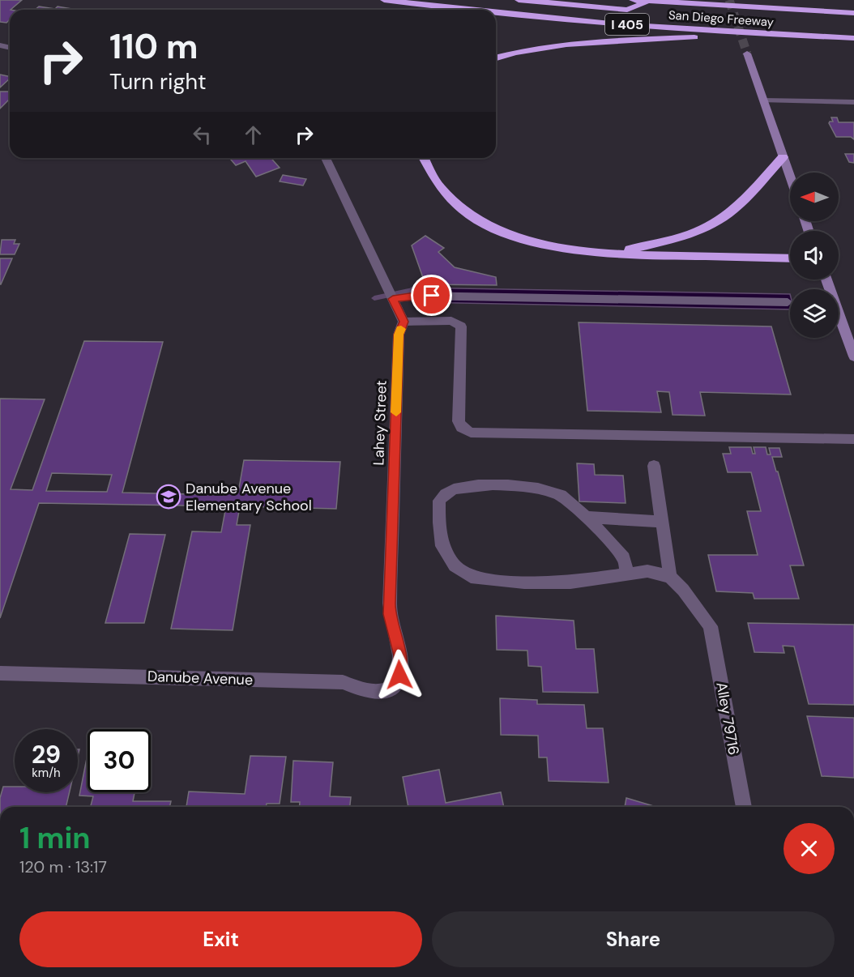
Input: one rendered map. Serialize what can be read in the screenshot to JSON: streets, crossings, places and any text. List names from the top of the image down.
{
  "streets": {
    "highway": ["San Diego Freeway", "I 405"],
    "street": ["Lahey Street", "Danube Avenue", "Alley 79716"]
  },
  "crossings": [
    ["Lahey Street", "Danube Avenue"]
  ],
  "places": {
    "school or university": ["Danube Avenue Elementary School"]
  },
  "north": "left",
  "page": {
    "turn": ["110 m", "Turn right"],
    "speed": "29 km/h",
    "limit": "30",
    "heading": ["1 min", "120 m · 13:17"],
    "buttons": ["Exit", "Share"]
  }
}
